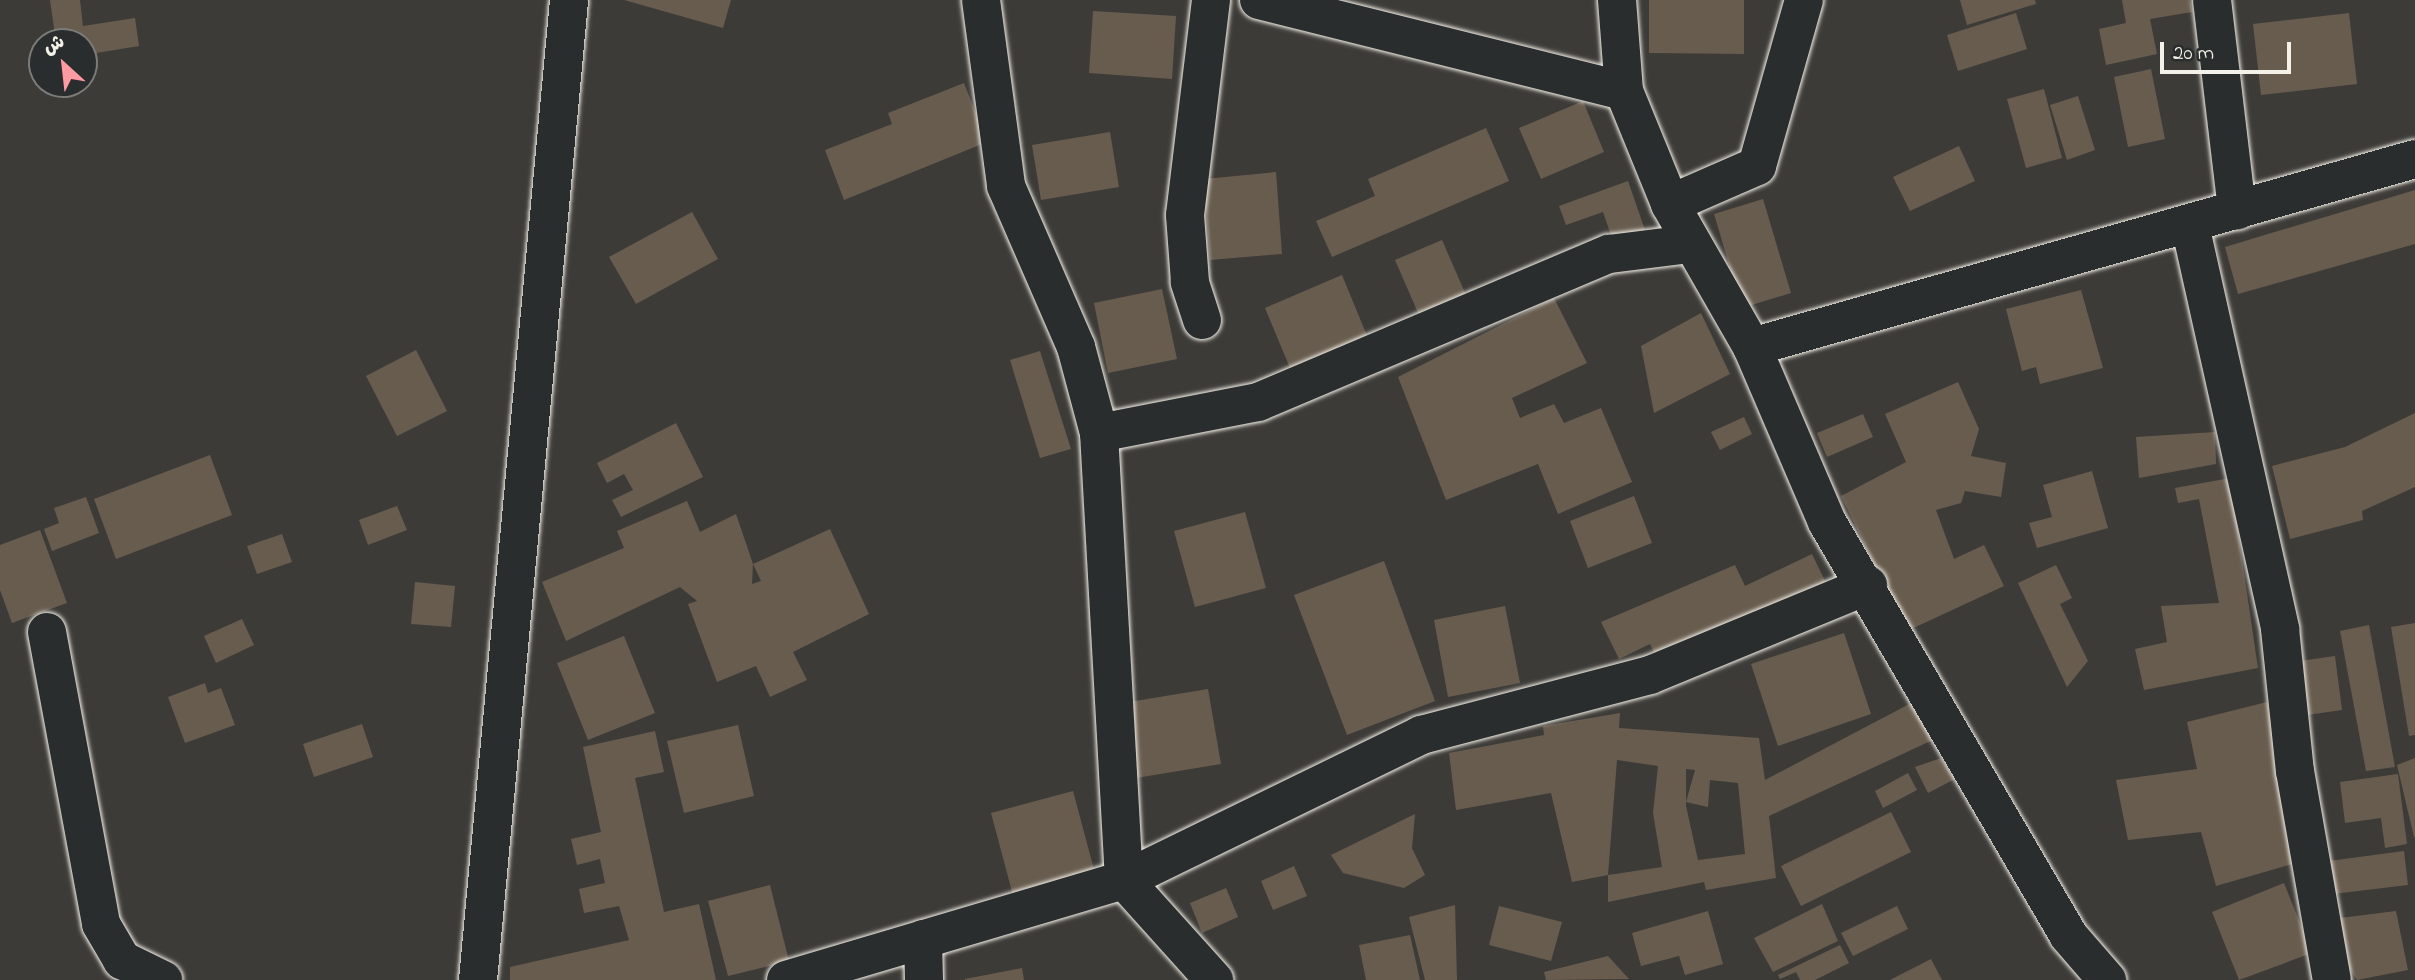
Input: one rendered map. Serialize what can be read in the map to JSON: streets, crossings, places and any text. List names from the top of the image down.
{
  "scale_bar": "20 m",
  "north": "top left"
}
